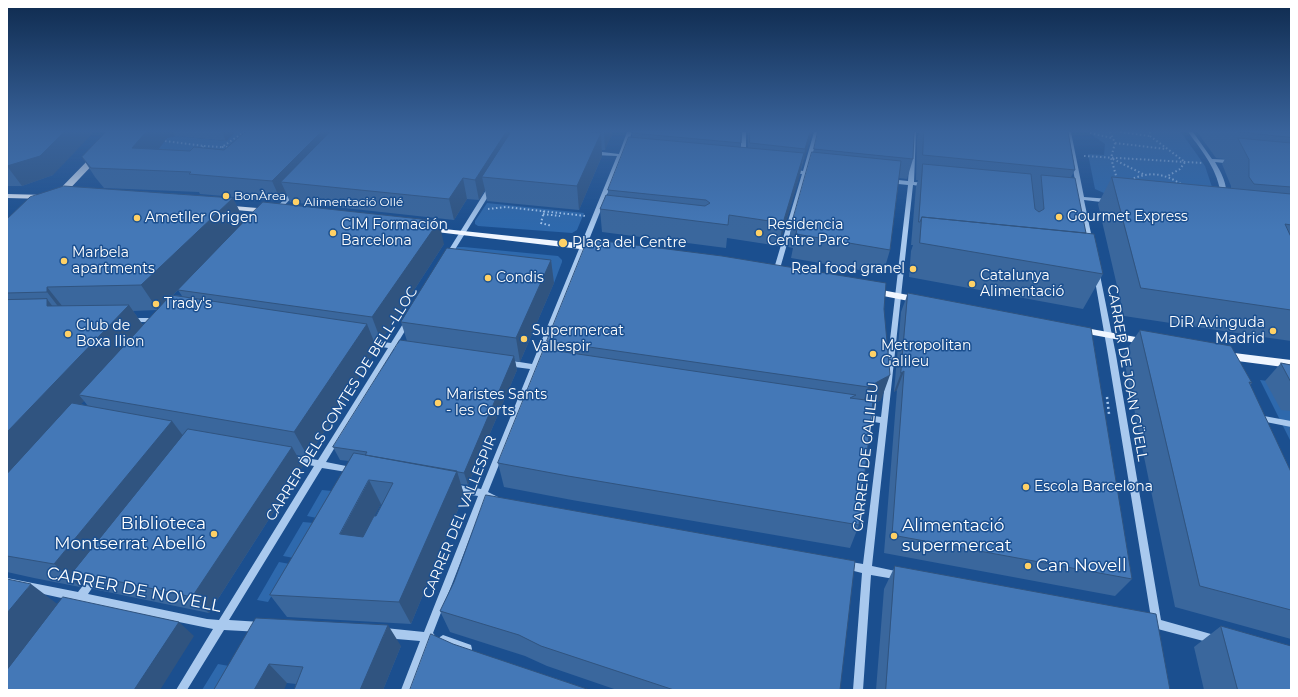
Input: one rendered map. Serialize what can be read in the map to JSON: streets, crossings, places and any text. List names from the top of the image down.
{
  "streets": {
    "street": [
      "CARRER DE JOAN GÜELL",
      "CARRER DELS COMTES DE BELL-LLOC",
      "CARRER DE GALILEU",
      "CARRER DEL VALLESPIR",
      "CARRER DE NOVELL"
    ]
  },
  "crossings": [
    ["CARRER DELS COMTES DE BELL-LLOC", "CARRER DE NOVELL"]
  ],
  "places": [
    "BonÀrea",
    "Alimentació Ollé",
    "Gourmet Express",
    "Ametller Origen",
    "CIM Formación Barcelona",
    "Residencia Centre Parc",
    "Plaça del Centre",
    "Marbela apartments",
    "Real food granel",
    "Condis",
    "Catalunya Alimentació",
    "Trady's",
    "DiR Avinguda Madrid",
    "Club de Boxa Ilion",
    "Supermercat Vallespir",
    "Metropolitan Galileu",
    "Maristes Sants - les Corts",
    "Escola Barcelona",
    "Biblioteca Montserrat Abelló",
    "Alimentació supermercat",
    "Can Novell"
  ]
}
